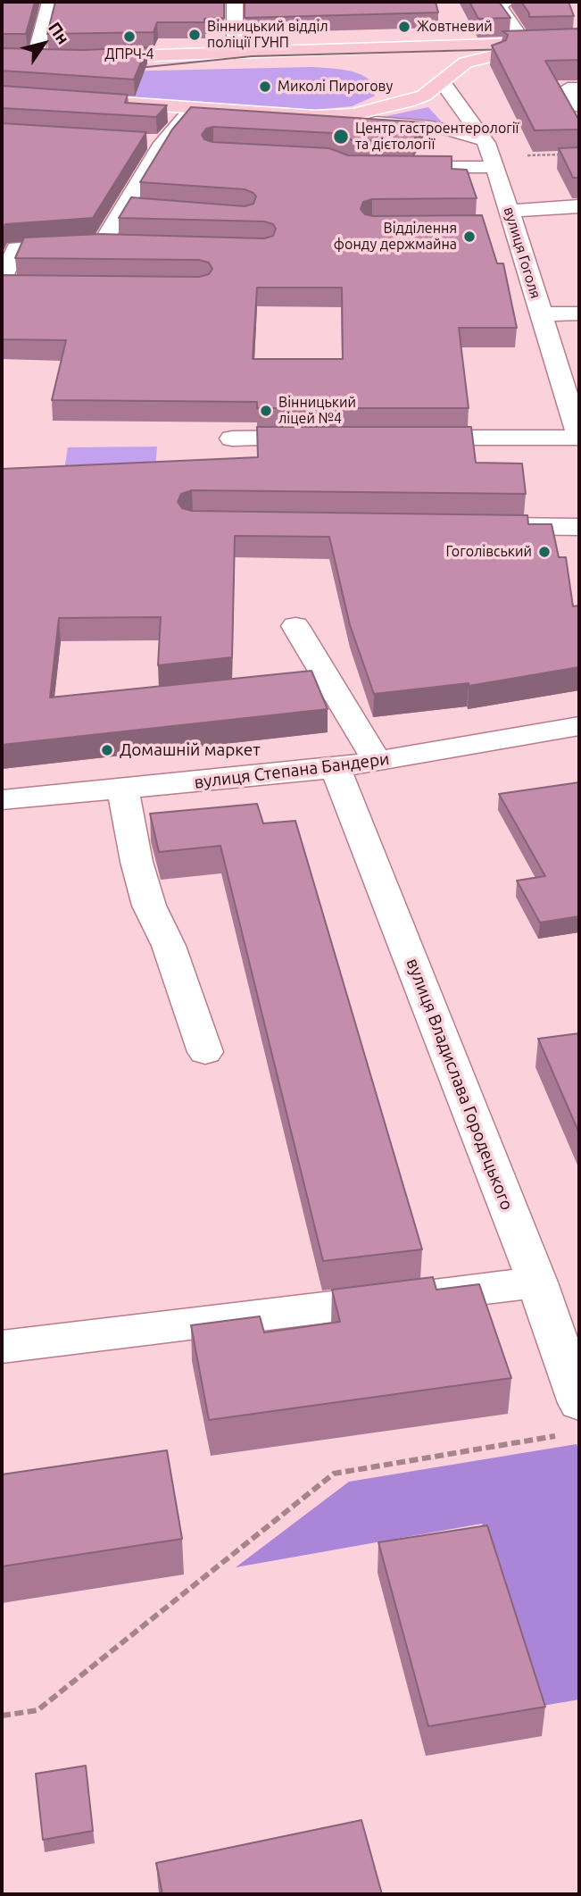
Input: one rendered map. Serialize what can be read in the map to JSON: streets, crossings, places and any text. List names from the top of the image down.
{
  "streets": {
    "street": ["вулиця Гоголя", "вулиця Степана Бандери", "вулиця Владислава Городецького"]
  },
  "crossings": [
    ["вулиця Степана Бандери", "вулиця Владислава Городецького"]
  ],
  "places": [
    "Жовтневий",
    "Вінницький відділ поліції ГУНП",
    "ДПРЧ-4",
    "Миколі Пирогову",
    "Центр гастроентерології та дієтології",
    "Відділення фонду держмайна",
    "Вінницький ліцей №4",
    "Гоголівський",
    "Домашній маркет"
  ],
  "north": "top right"
}
